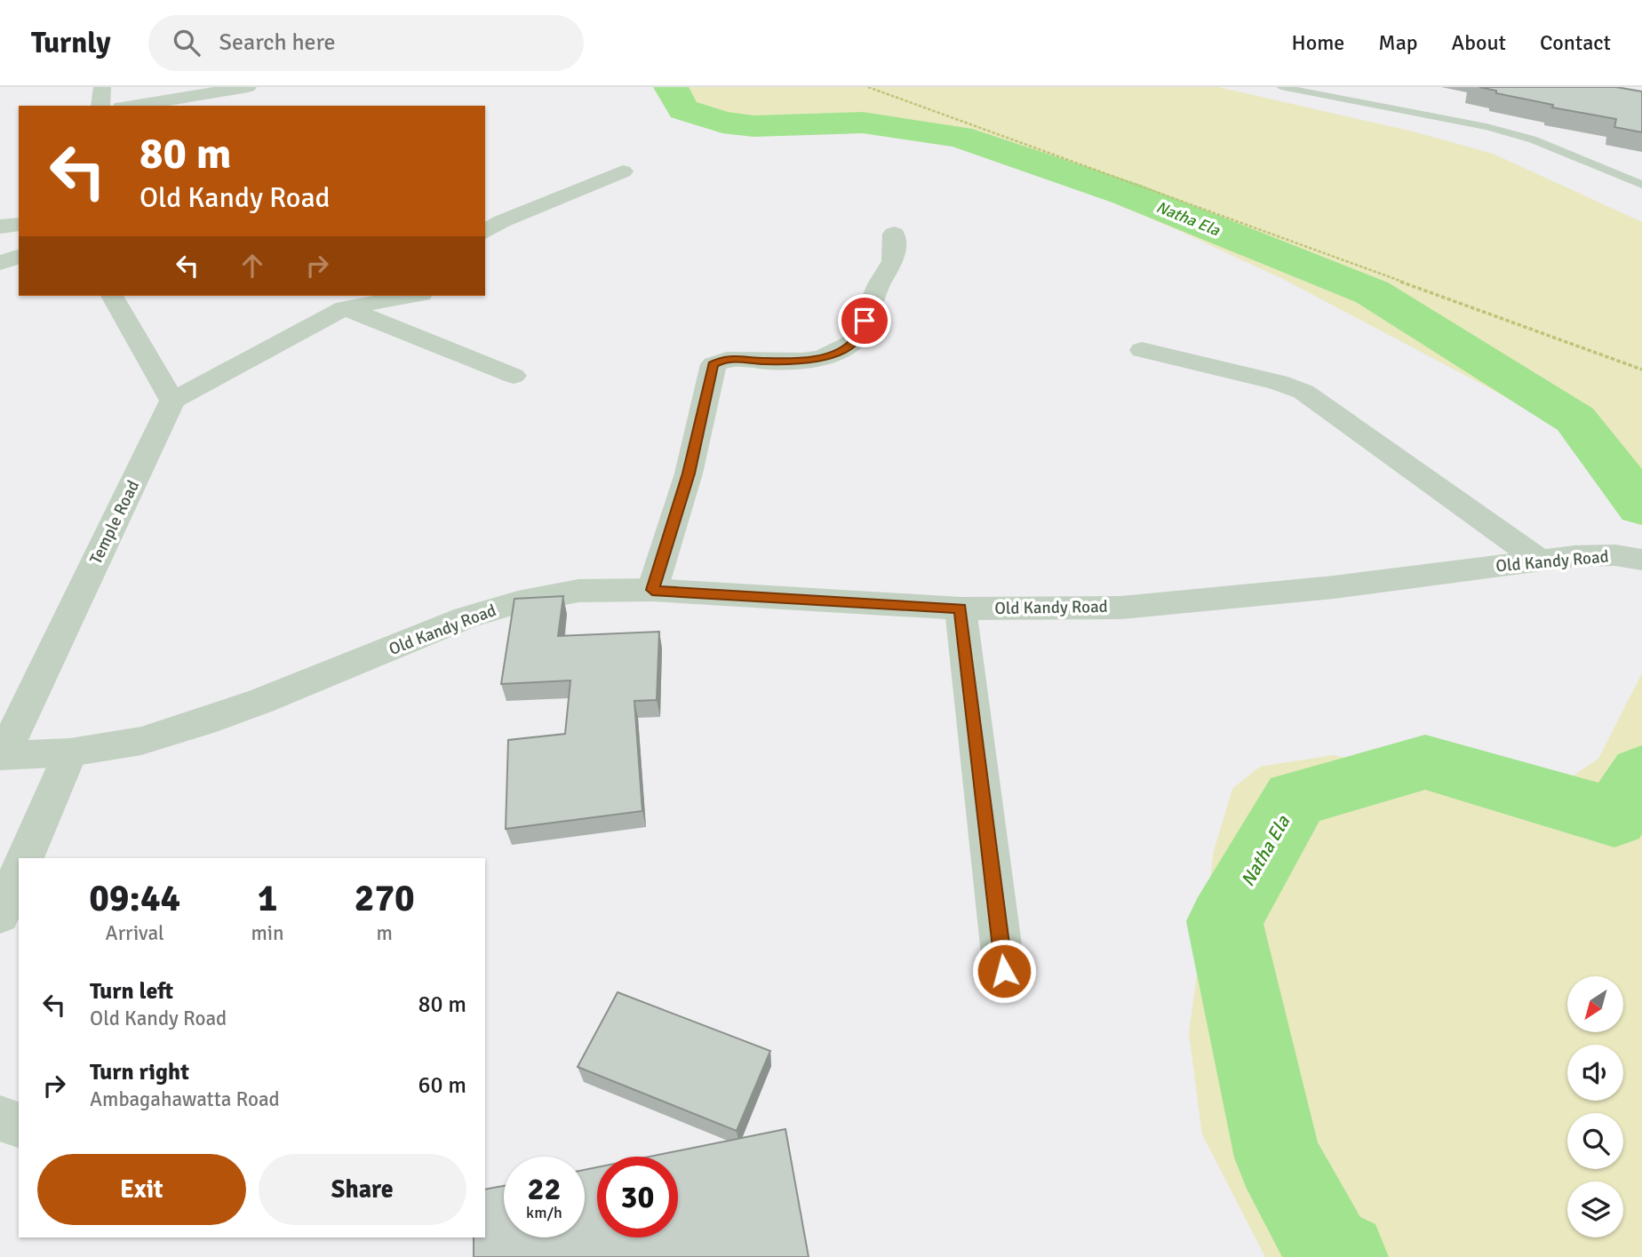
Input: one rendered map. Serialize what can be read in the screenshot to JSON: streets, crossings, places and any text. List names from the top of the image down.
{
  "streets": {
    "street": ["Temple Road", "Old Kandy Road"]
  },
  "crossings": [
    ["Temple Road", "Old Kandy Road"]
  ],
  "water": ["Natha Ela"],
  "north": "bottom left",
  "page": {
    "header": "Turnly",
    "search": "Search here",
    "nav": [
      "Home",
      "Map",
      "About",
      "Contact"
    ],
    "turn": ["80 m", "Old Kandy Road"],
    "eta": [
      "09:44",
      "Arrival",
      "1",
      "min",
      "270",
      "m"
    ],
    "list": [
      {
        "name": "Turn left",
        "note": "Old Kandy Road",
        "value": "80 m"
      },
      {
        "name": "Turn right",
        "note": "Ambagahawatta Road",
        "value": "60 m"
      }
    ],
    "buttons": ["Exit", "Share"],
    "speed": "22 km/h",
    "limit": "30"
  }
}
